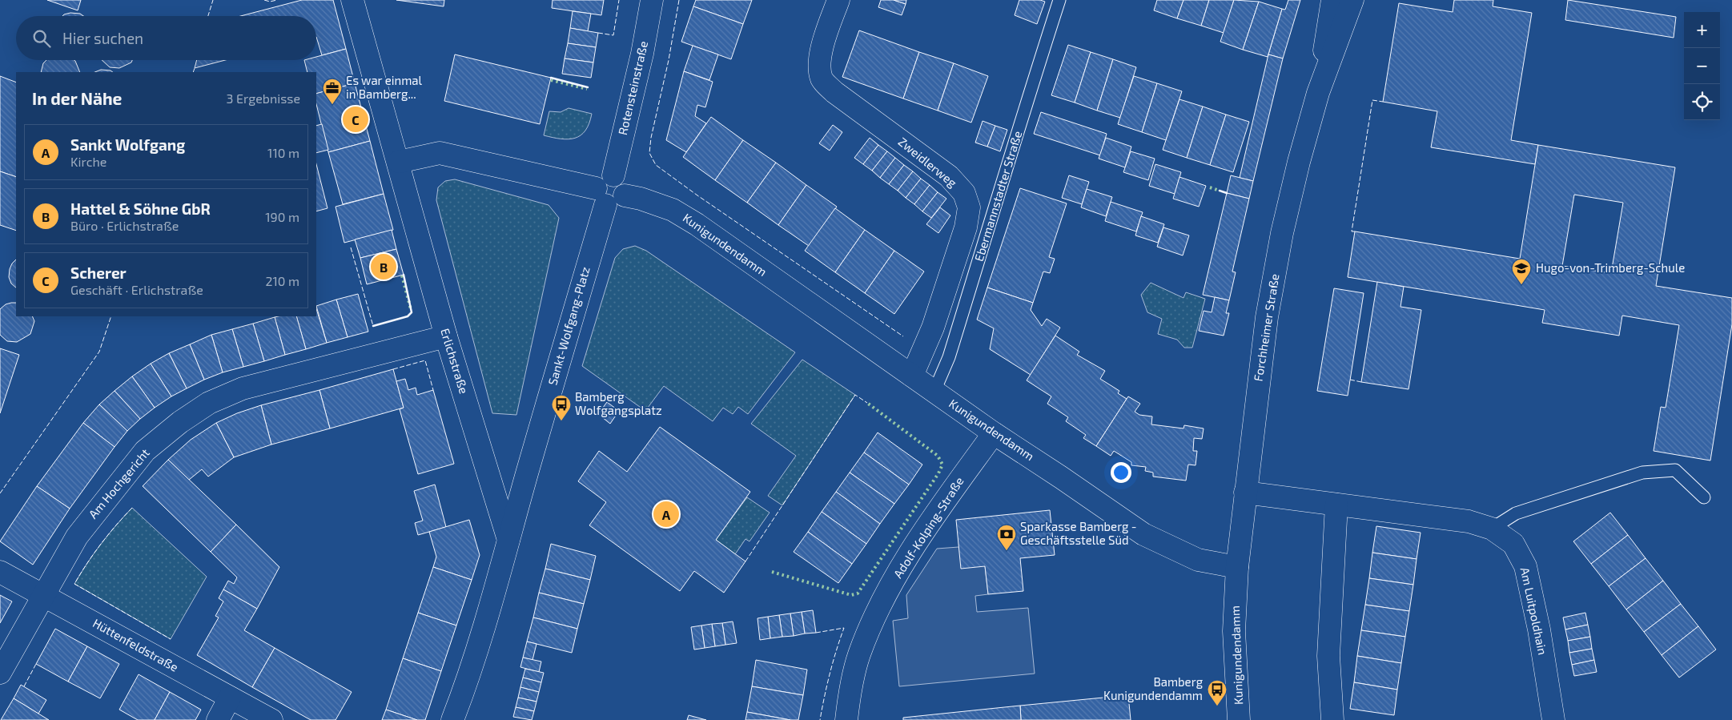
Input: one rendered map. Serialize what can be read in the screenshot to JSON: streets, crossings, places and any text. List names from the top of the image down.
{
  "streets": {
    "street": [
      "Rotensteinstraße",
      "Zweidlerweg",
      "Kunigundendamm",
      "Sankt-Wolfgang-Platz",
      "Forchheimer Straße",
      "Erlichstraße",
      "Am Hochgericht",
      "Adolf-Kolping-Straße",
      "Am Luitpoldhain",
      "Hüttenfeldstraße"
    ],
    "lane": ["Ebermannstadter Straße"]
  },
  "crossings": [
    ["Rotensteinstraße", "Kunigundendamm"],
    ["Rotensteinstraße", "Sankt-Wolfgang-Platz"],
    ["Zweidlerweg", "Kunigundendamm"],
    ["Ebermannstadter Straße", "Kunigundendamm"],
    ["Kunigundendamm", "Sankt-Wolfgang-Platz"],
    ["Kunigundendamm", "Forchheimer Straße"],
    ["Kunigundendamm", "Adolf-Kolping-Straße"],
    ["Sankt-Wolfgang-Platz", "Erlichstraße"],
    ["Forchheimer Straße", "Am Luitpoldhain"],
    ["Erlichstraße", "Am Hochgericht"],
    ["Am Hochgericht", "Hüttenfeldstraße"]
  ],
  "places": {
    "office": ["Es war einmal in Bamberg..."],
    "school or university": ["Hugo-von-Trimberg-Schule"],
    "bus stop": ["Bamberg Wolfgangsplatz", "Bamberg Kunigundendamm"],
    "bank": ["Sparkasse Bamberg - Geschäftsstelle Süd"]
  },
  "page": {
    "map_buttons": ["+", "−"],
    "search": "Hier suchen",
    "heading": ["In der Nähe", "3 Ergebnisse"],
    "pins": ["C", "B", "A"],
    "list": [
      {
        "mark": "A",
        "name": "Sankt Wolfgang",
        "note": "Kirche",
        "value": "110 m"
      },
      {
        "mark": "B",
        "name": "Hattel & Söhne GbR",
        "note": "Büro · Erlichstraße",
        "value": "190 m"
      },
      {
        "mark": "C",
        "name": "Scherer",
        "note": "Geschäft · Erlichstraße",
        "value": "210 m"
      }
    ]
  }
}
